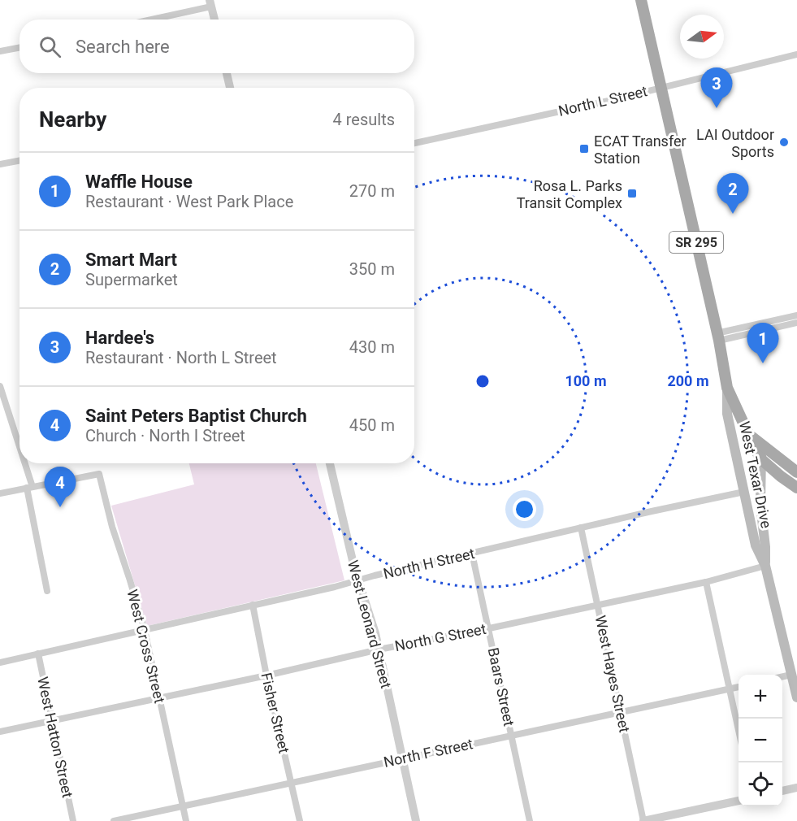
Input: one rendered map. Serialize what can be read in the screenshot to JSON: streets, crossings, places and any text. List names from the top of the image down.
{
  "streets": {
    "main road": ["SR 295", "West Texar Drive"],
    "street": [
      "North L Street",
      "North H Street",
      "West Leonard Street",
      "North G Street",
      "West Cross Street",
      "West Hayes Street",
      "Baars Street",
      "Fisher Street",
      "West Hatton Street",
      "North F Street"
    ]
  },
  "crossings": [
    ["North L Street", "SR 295"],
    ["SR 295", "West Texar Drive"],
    ["West Texar Drive", "North H Street"],
    ["West Texar Drive", "North G Street"],
    ["North H Street", "West Leonard Street"],
    ["North H Street", "West Cross Street"],
    ["North H Street", "West Hayes Street"],
    ["North H Street", "Baars Street"],
    ["North H Street", "Fisher Street"],
    ["North H Street", "West Hatton Street"],
    ["West Leonard Street", "North G Street"],
    ["West Leonard Street", "North F Street"],
    ["North G Street", "West Cross Street"],
    ["North G Street", "West Hayes Street"],
    ["North G Street", "Baars Street"],
    ["North G Street", "Fisher Street"],
    ["North G Street", "West Hatton Street"],
    ["West Cross Street", "North F Street"],
    ["West Hayes Street", "North F Street"],
    ["Baars Street", "North F Street"],
    ["Fisher Street", "North F Street"]
  ],
  "places": {
    "other": ["LAI Outdoor Sports"],
    "transit": ["ECAT Transfer Station", "Rosa L. Parks Transit Complex"]
  },
  "north": "right",
  "page": {
    "search": "Search here",
    "pins": [
      "3",
      "2",
      "1",
      "4"
    ],
    "heading": ["Nearby", "4 results"],
    "list": [
      {
        "mark": "1",
        "name": "Waffle House",
        "note": "Restaurant · West Park Place",
        "value": "270 m"
      },
      {
        "mark": "2",
        "name": "Smart Mart",
        "note": "Supermarket",
        "value": "350 m"
      },
      {
        "mark": "3",
        "name": "Hardee's",
        "note": "Restaurant · North L Street",
        "value": "430 m"
      },
      {
        "mark": "4",
        "name": "Saint Peters Baptist Church",
        "note": "Church · North I Street",
        "value": "450 m"
      }
    ],
    "map_buttons": ["+", "−"]
  },
  "rings": ["100 m", "200 m"]
}
